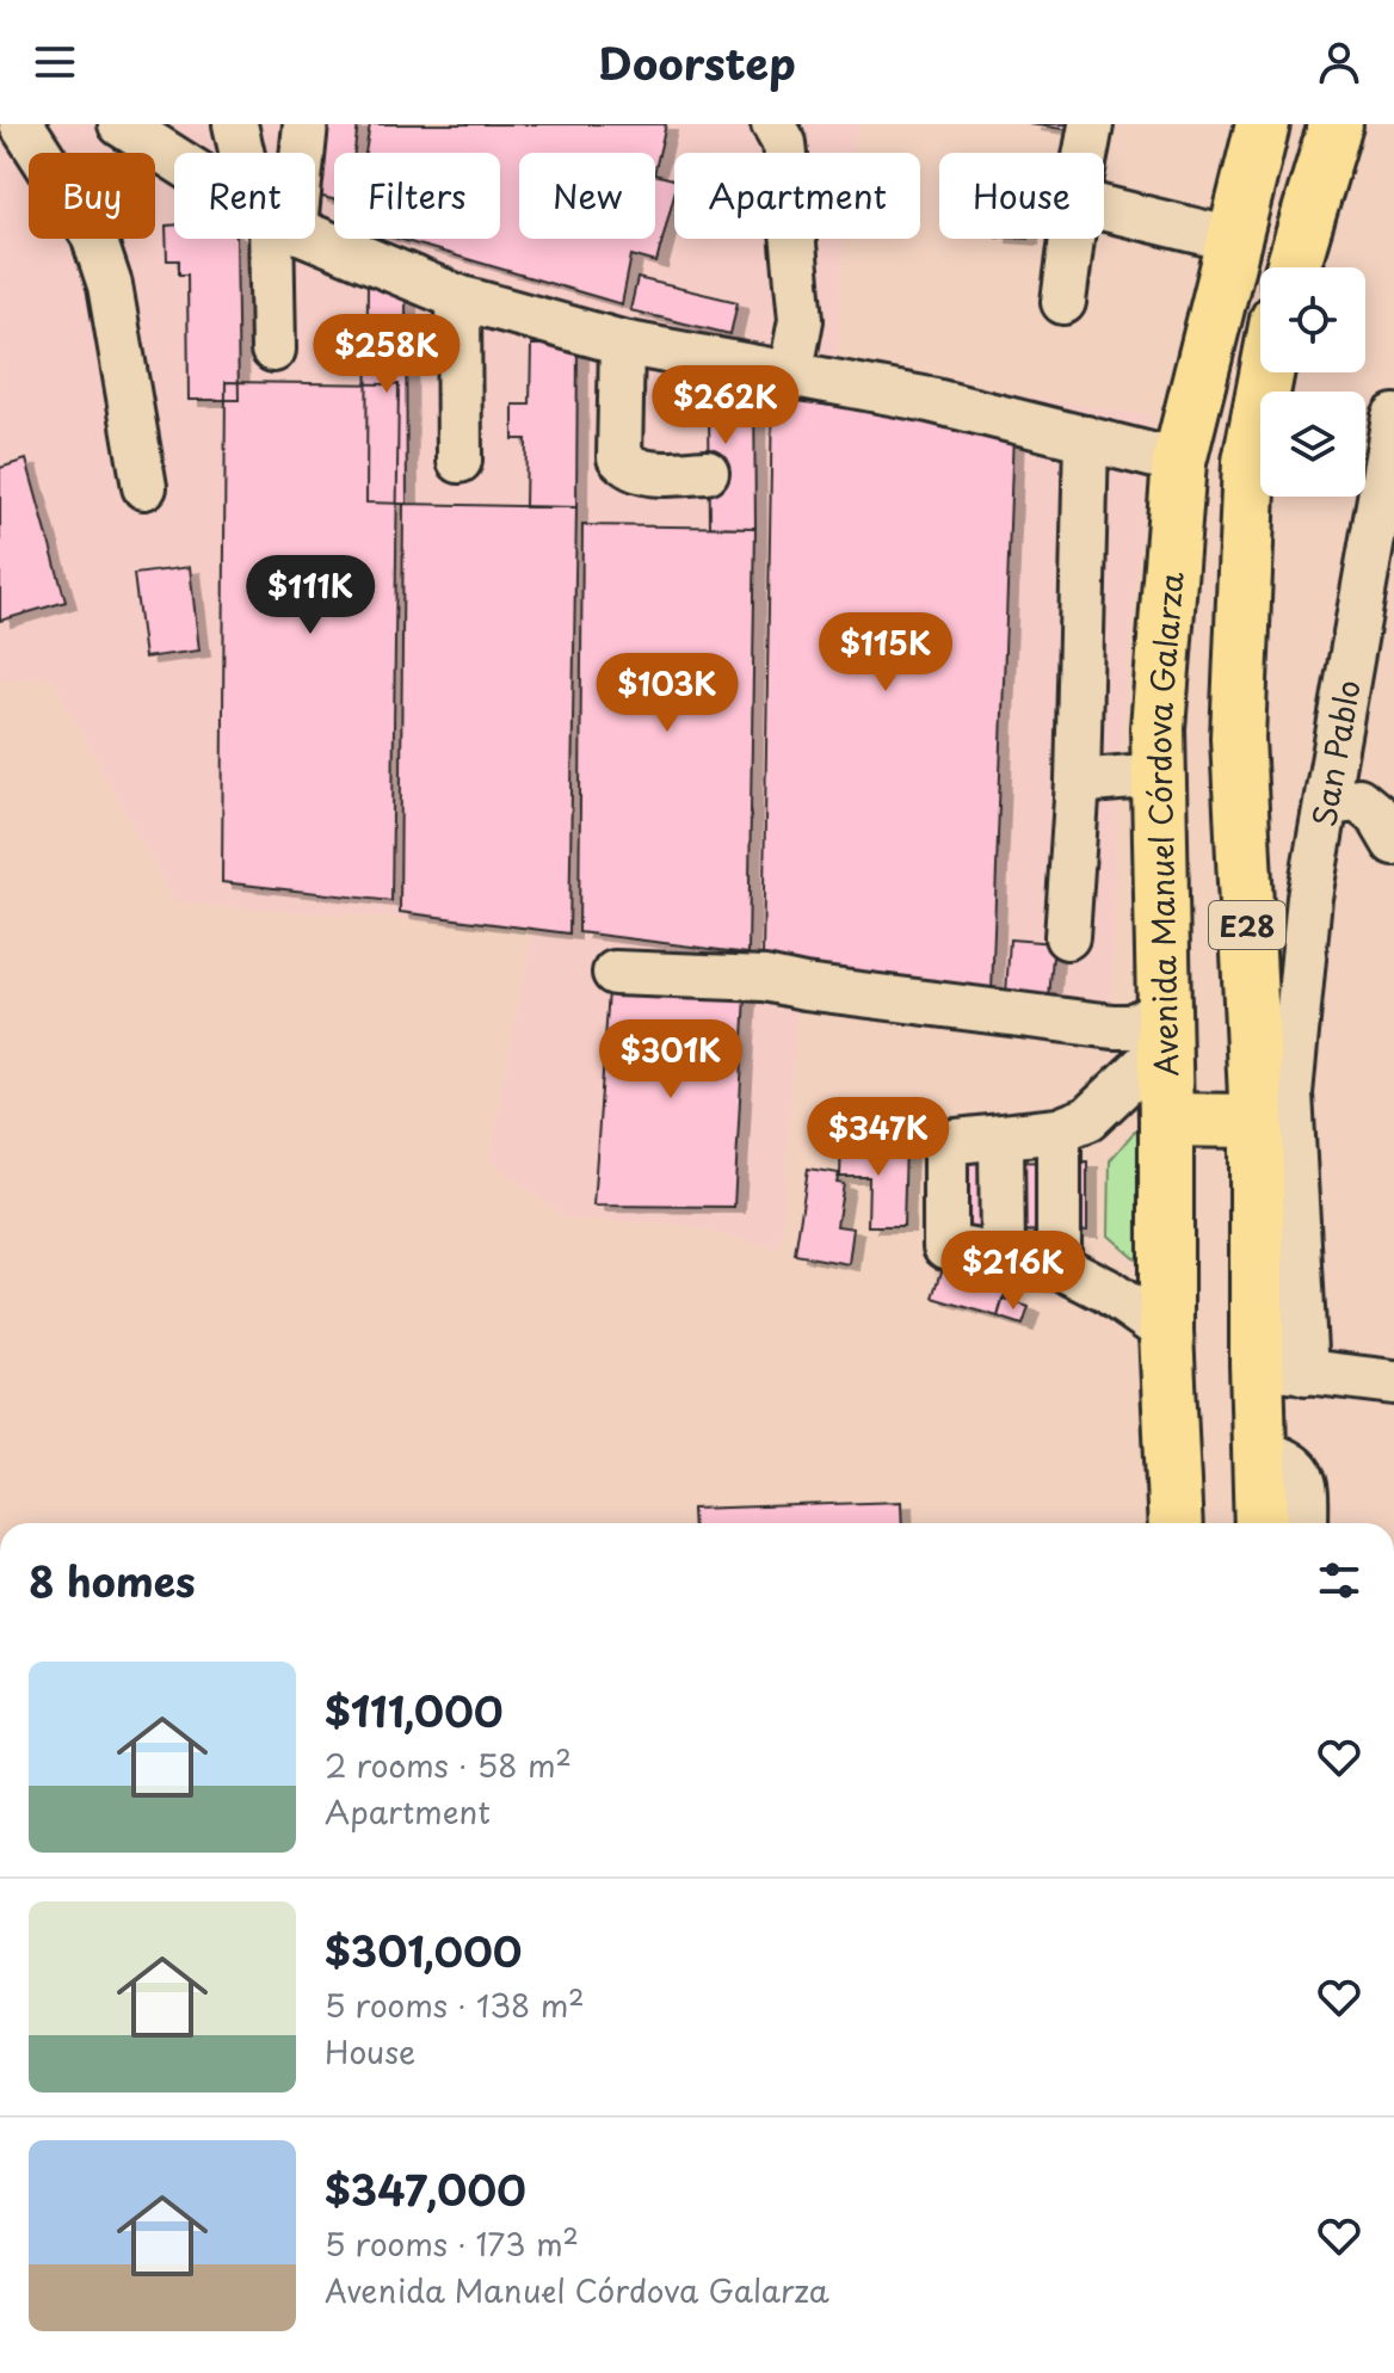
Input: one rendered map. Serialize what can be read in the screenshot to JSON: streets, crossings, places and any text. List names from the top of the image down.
{
  "streets": {
    "main road": ["Avenida Manuel Córdova Galarza", "E28"],
    "street": ["San Pablo"]
  },
  "crossings": [
    ["San Pablo", "E28"]
  ],
  "page": {
    "header": "Doorstep",
    "chip": [
      "Buy",
      "Rent",
      "Filters",
      "New",
      "Apartment",
      "House"
    ],
    "price": [
      "$258K",
      "$262K",
      "$111K",
      "$115K",
      "$103K",
      "$301K",
      "$347K",
      "$216K"
    ],
    "heading": "8 homes",
    "list": [
      {
        "name": "$111,000",
        "note": "2 rooms · 58 m² · Apartment"
      },
      {
        "name": "$301,000",
        "note": "5 rooms · 138 m² · House"
      },
      {
        "name": "$347,000",
        "note": "5 rooms · 173 m² · Avenida Manuel Córdova Galarza"
      }
    ]
  }
}
